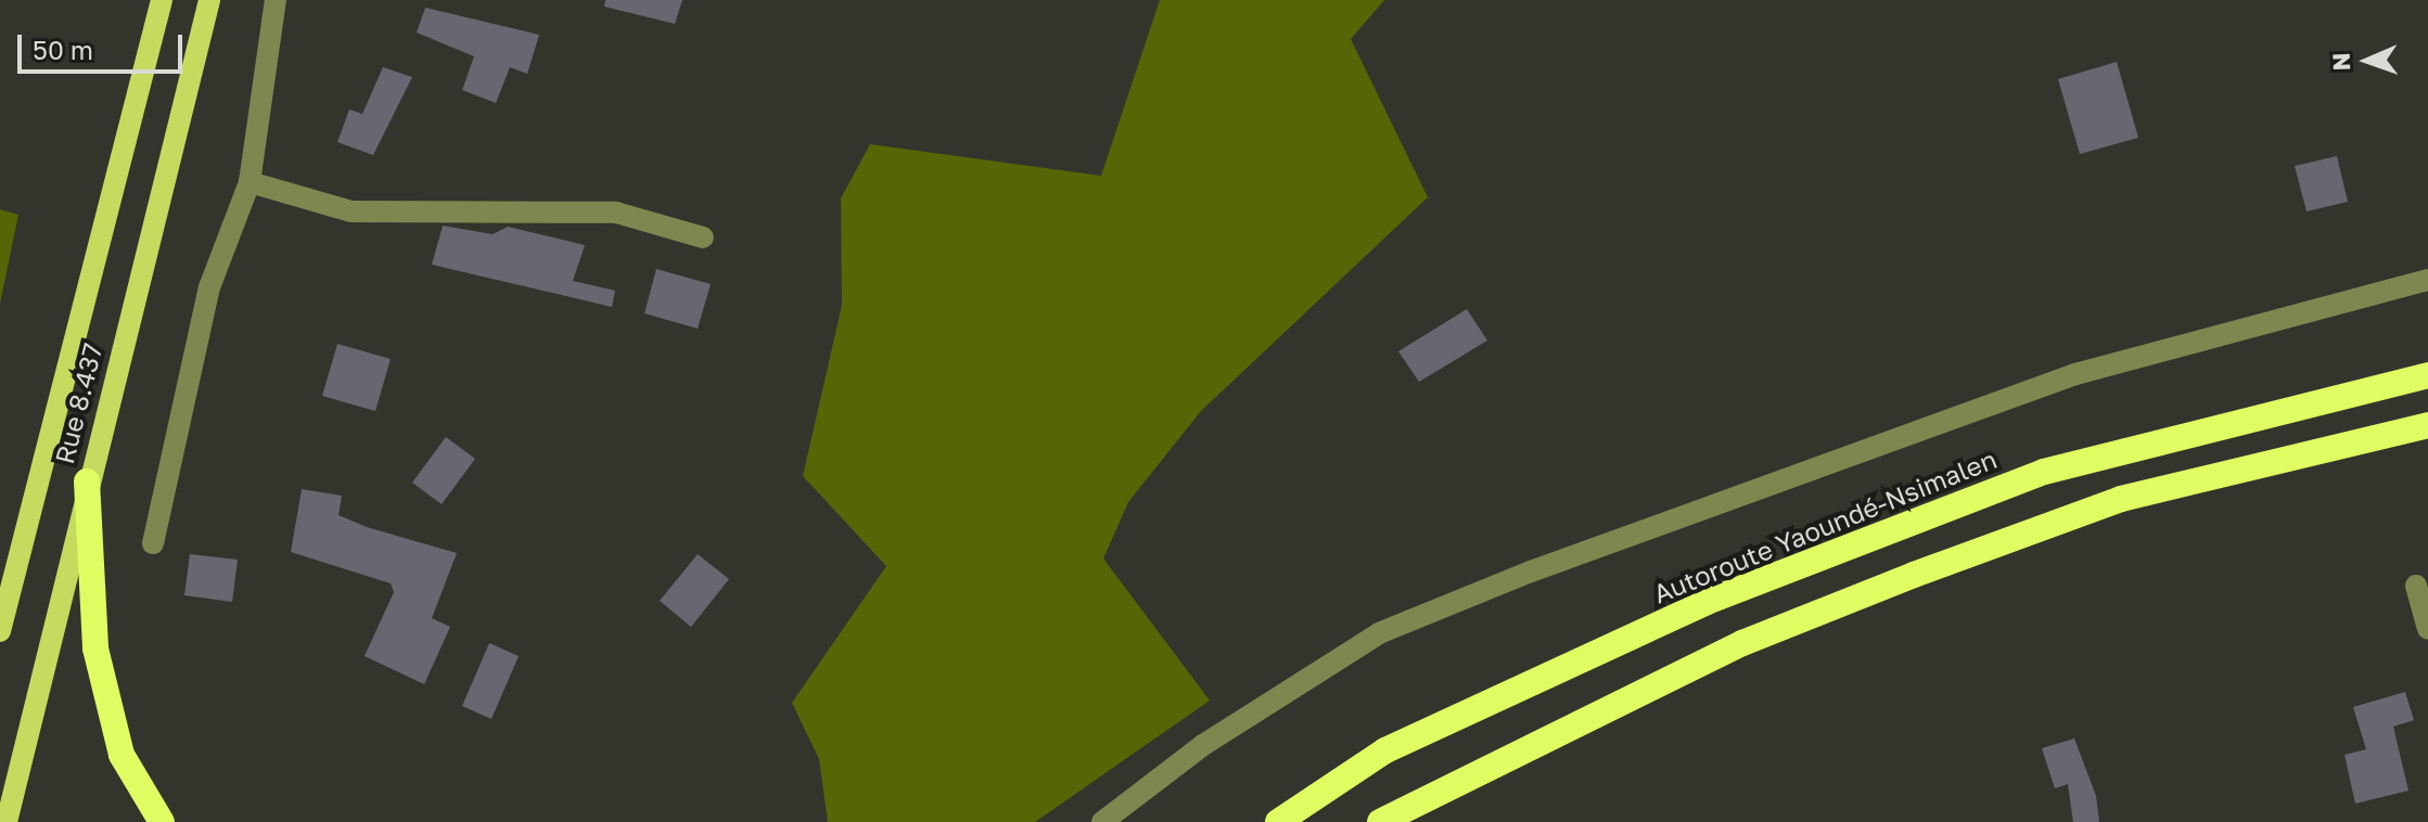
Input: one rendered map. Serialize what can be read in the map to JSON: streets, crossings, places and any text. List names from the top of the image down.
{
  "streets": {
    "highway": ["Autoroute Yaoundé-Nsimalen"],
    "main road": ["Rue 8.437"]
  },
  "scale_bar": "50 m",
  "north": "left"
}
